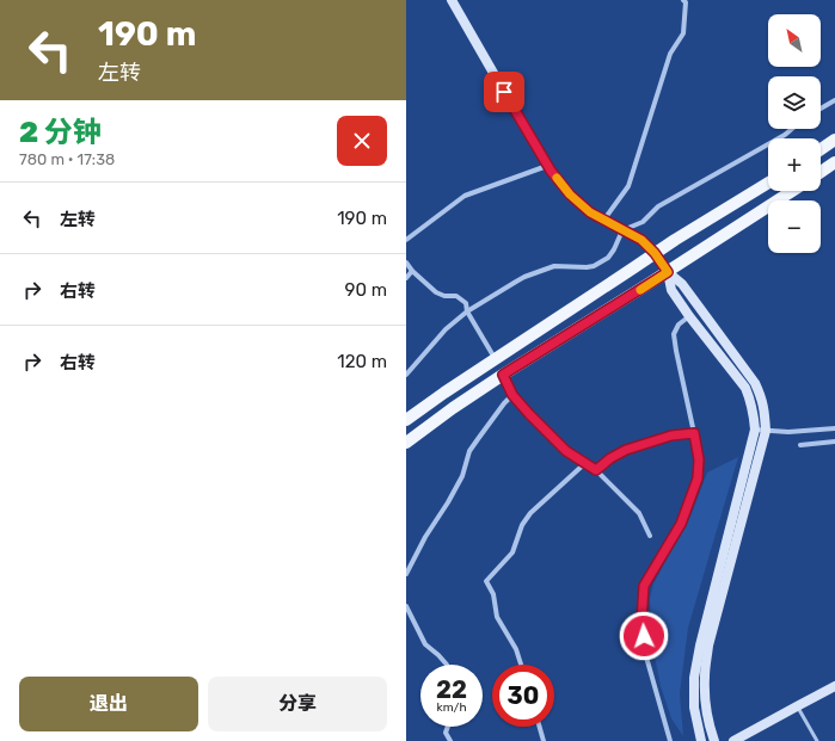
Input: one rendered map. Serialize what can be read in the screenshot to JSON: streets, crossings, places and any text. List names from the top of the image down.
{
  "north": "top left",
  "page": {
    "turn": ["190 m", "左转"],
    "map_buttons": ["+", "−"],
    "heading": ["2 分钟", "780 m · 17:38"],
    "list": [
      {
        "name": "左转",
        "value": "190 m"
      },
      {
        "name": "右转",
        "value": "90 m"
      },
      {
        "name": "右转",
        "value": "120 m"
      }
    ],
    "speed": "22 km/h",
    "limit": "30",
    "buttons": ["退出", "分享"]
  }
}
